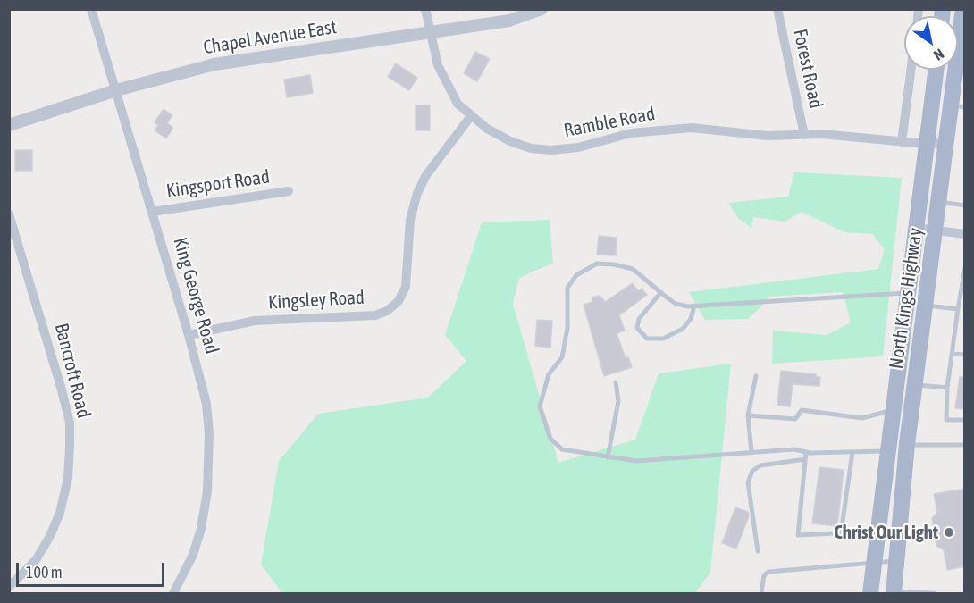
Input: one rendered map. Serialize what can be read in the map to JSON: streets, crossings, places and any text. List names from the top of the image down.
{
  "streets": {
    "main road": ["North Kings Highway"],
    "street": [
      "Chapel Avenue East",
      "Forest Road",
      "Ramble Road",
      "Kingsport Road",
      "King George Road",
      "Kingsley Road",
      "Bancroft Road"
    ]
  },
  "crossings": [
    ["Chapel Avenue East", "Ramble Road"],
    ["Chapel Avenue East", "King George Road"],
    ["Forest Road", "Ramble Road"],
    ["Ramble Road", "North Kings Highway"],
    ["Ramble Road", "Kingsley Road"],
    ["Kingsport Road", "King George Road"],
    ["King George Road", "Kingsley Road"]
  ],
  "places": ["Christ Our Light"],
  "scale_bar": "100 m",
  "north": "bottom right"
}
